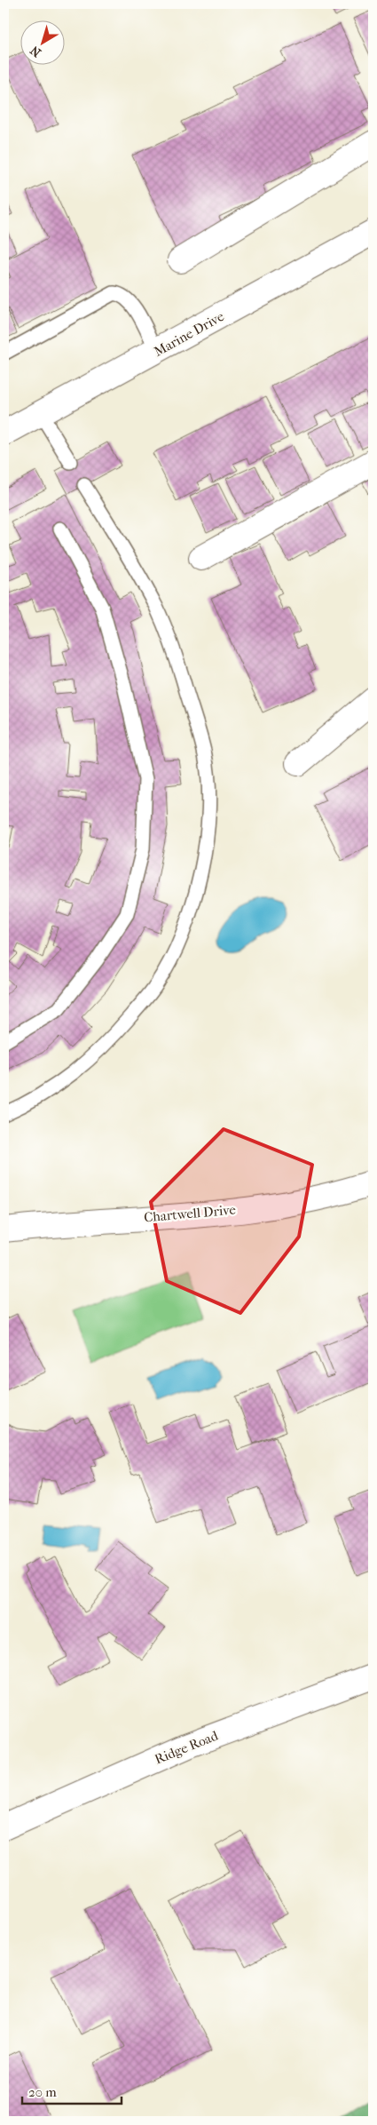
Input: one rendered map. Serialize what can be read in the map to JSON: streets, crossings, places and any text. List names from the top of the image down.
{
  "streets": {
    "street": ["Marine Drive", "Chartwell Drive", "Ridge Road"]
  },
  "scale_bar": "20 m",
  "north": "bottom left"
}
